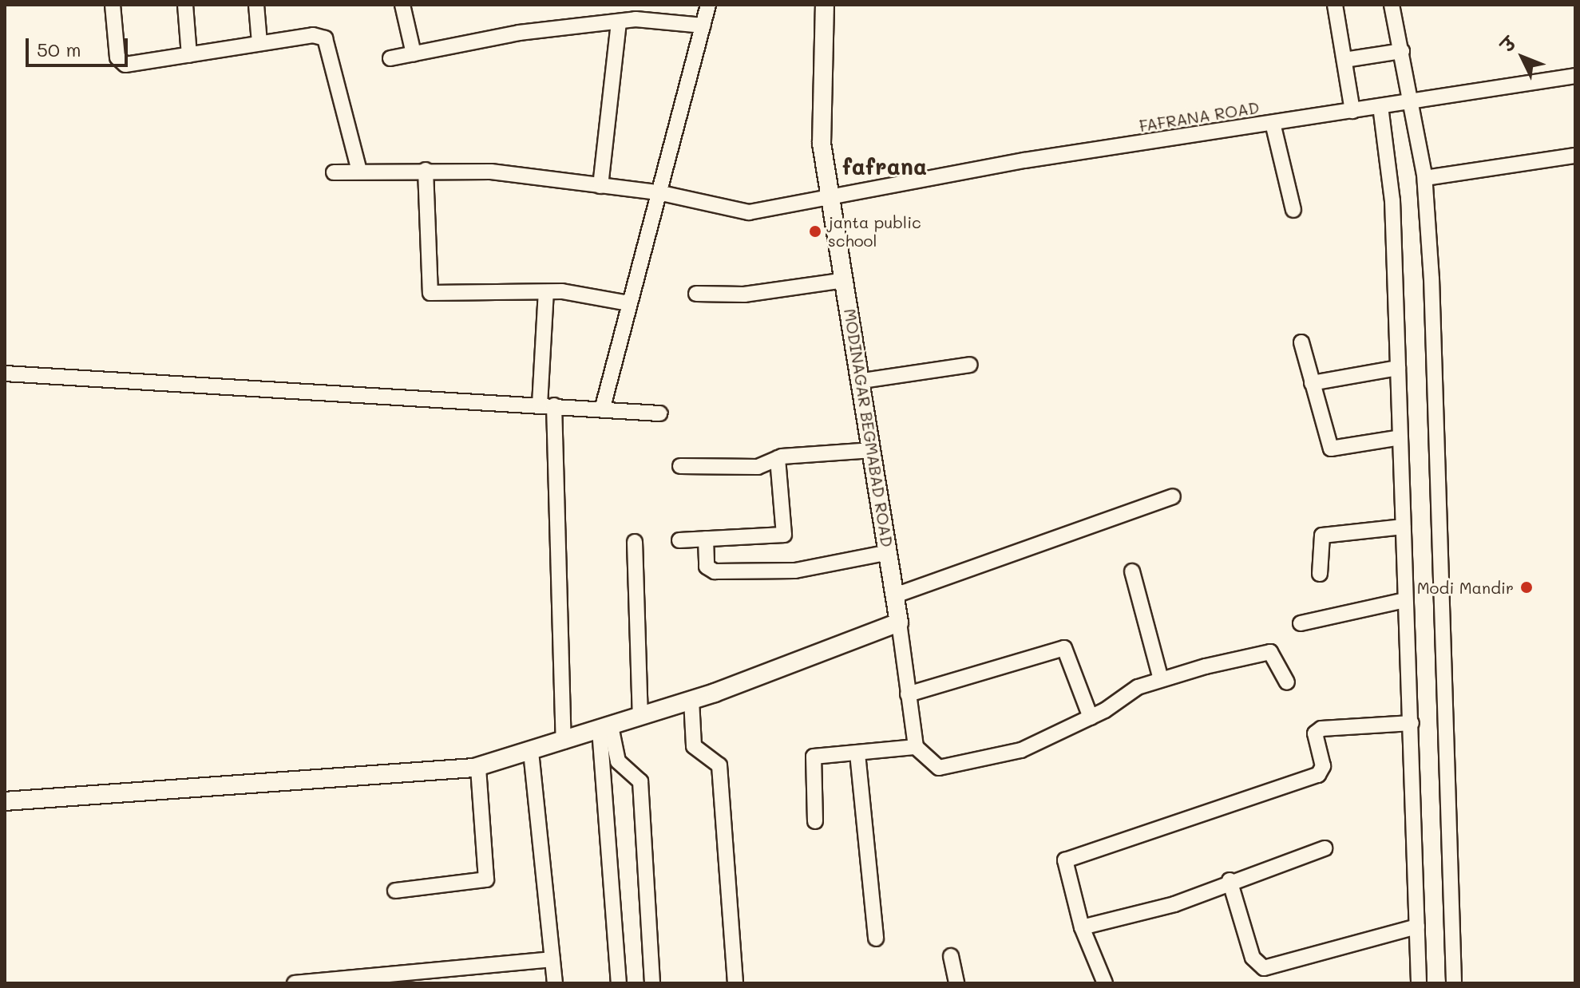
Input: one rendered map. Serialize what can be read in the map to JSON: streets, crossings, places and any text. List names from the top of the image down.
{
  "streets": {
    "street": ["FAFRANA ROAD", "MODINAGAR BEGMABAD ROAD"]
  },
  "crossings": [
    ["FAFRANA ROAD", "MODINAGAR BEGMABAD ROAD"]
  ],
  "districts": ["fafrana"],
  "places": ["janta public school", "Modi Mandir"],
  "scale_bar": "50 m",
  "north": "top left"
}
